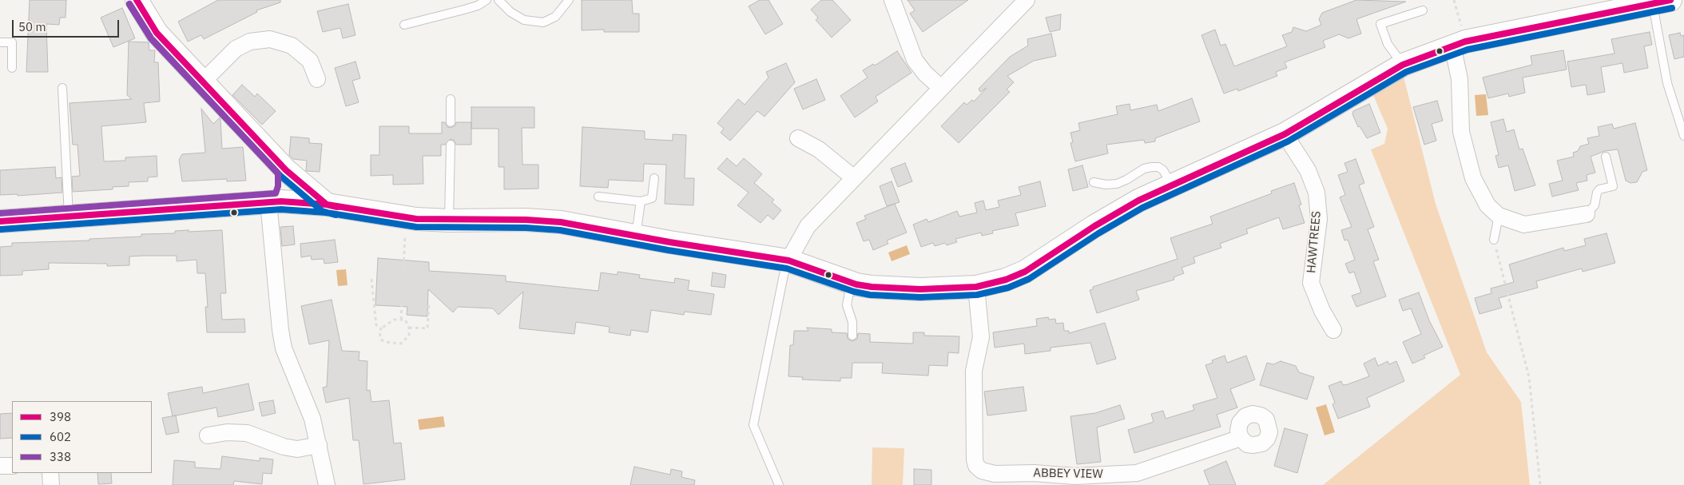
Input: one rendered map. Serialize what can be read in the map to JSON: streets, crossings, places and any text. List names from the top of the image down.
{
  "streets": {
    "street": ["HAWTREES", "ABBEY VIEW"]
  },
  "lines": ["transit line 398", "transit line 602", "transit line 338"],
  "legend": ["398", "602", "338"],
  "scale_bar": "50 m"
}
